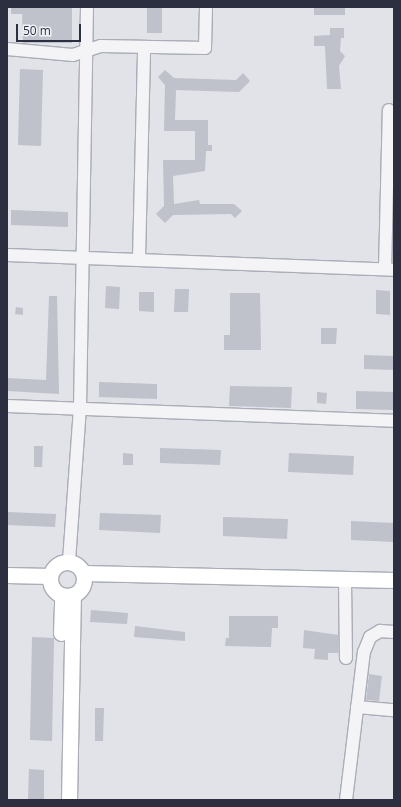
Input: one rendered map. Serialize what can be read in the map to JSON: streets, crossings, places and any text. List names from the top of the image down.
{
  "scale_bar": "50 m"
}
